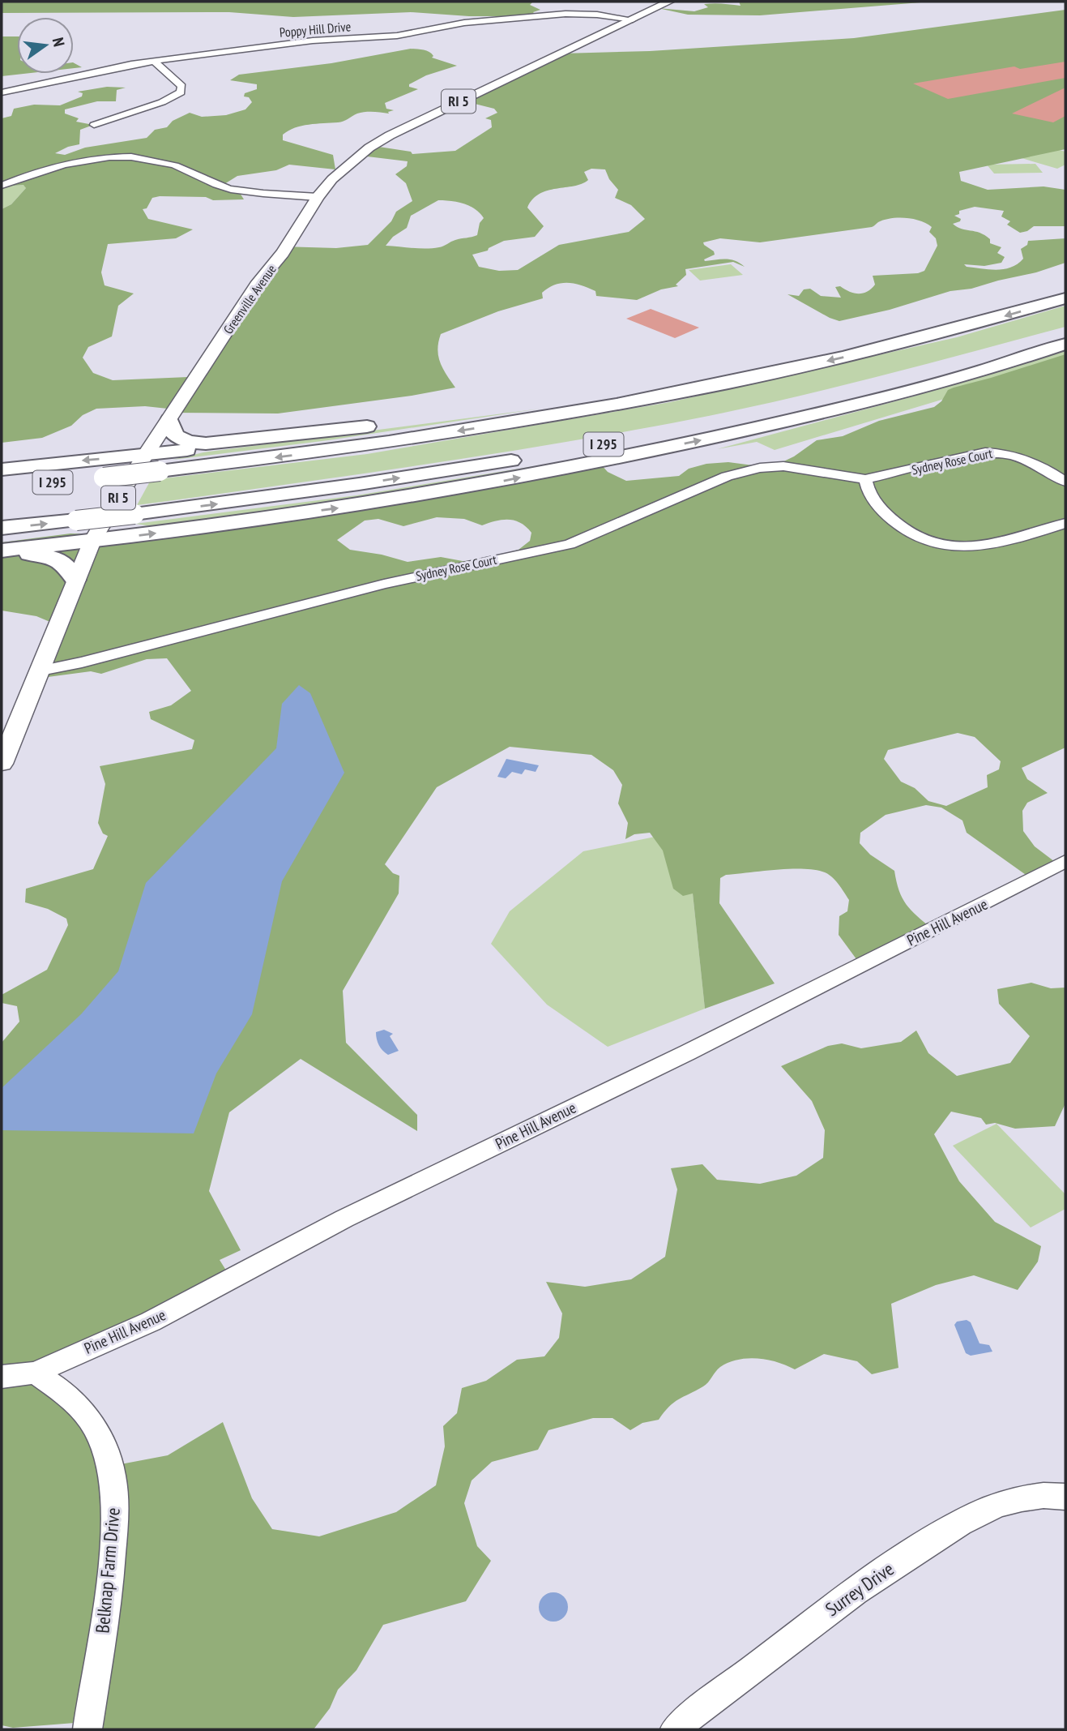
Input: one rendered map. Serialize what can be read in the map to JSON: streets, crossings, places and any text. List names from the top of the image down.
{
  "streets": {
    "highway": ["I 295"],
    "main road": ["RI 5", "Greenville Avenue"],
    "street": [
      "Poppy Hill Drive",
      "Sydney Rose Court",
      "Pine Hill Avenue",
      "Belknap Farm Drive",
      "Surrey Drive"
    ]
  },
  "crossings": [
    ["Poppy Hill Drive", "Greenville Avenue"],
    ["Greenville Avenue", "Sydney Rose Court"],
    ["Pine Hill Avenue", "Belknap Farm Drive"]
  ],
  "north": "right"
}
